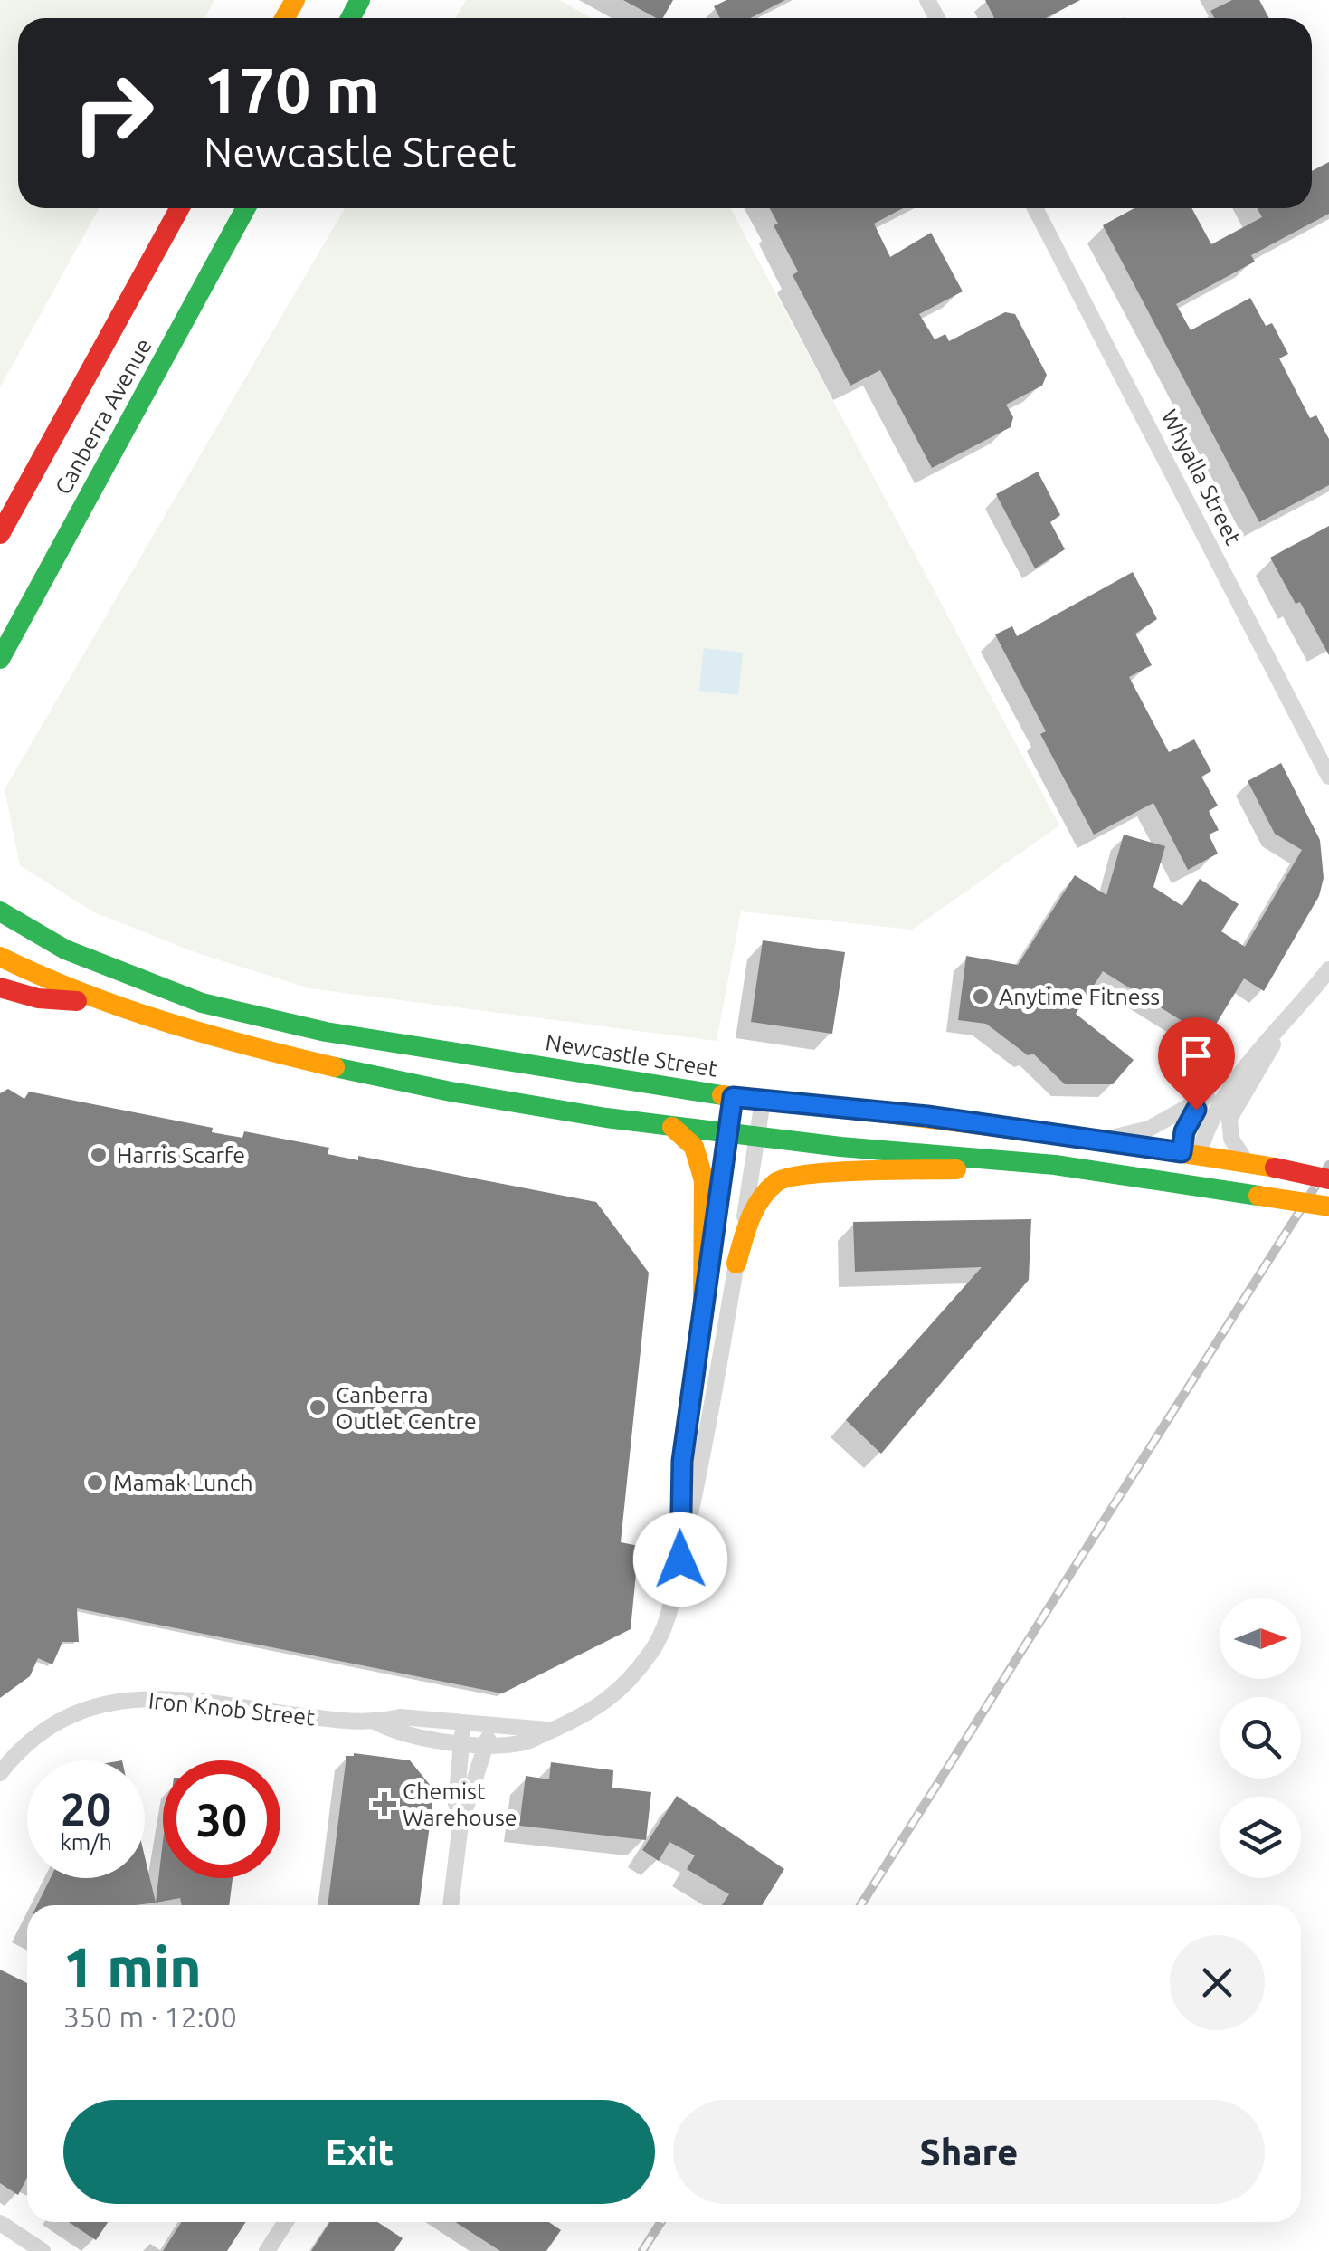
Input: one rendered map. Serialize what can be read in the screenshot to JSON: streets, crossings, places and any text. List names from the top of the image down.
{
  "streets": {
    "main road": ["Canberra Avenue", "Newcastle Street"],
    "street": ["Whyalla Street", "Iron Knob Street"]
  },
  "crossings": [
    ["Newcastle Street", "Iron Knob Street"]
  ],
  "places": {
    "other": [
      "Anytime Fitness",
      "Harris Scarfe",
      "Canberra Outlet Centre",
      "Mamak Lunch"
    ],
    "health": ["Chemist Warehouse"]
  },
  "north": "right",
  "page": {
    "turn": ["170 m", "Newcastle Street"],
    "speed": "20 km/h",
    "limit": "30",
    "heading": ["1 min", "350 m · 12:00"],
    "buttons": ["Exit", "Share"]
  }
}
